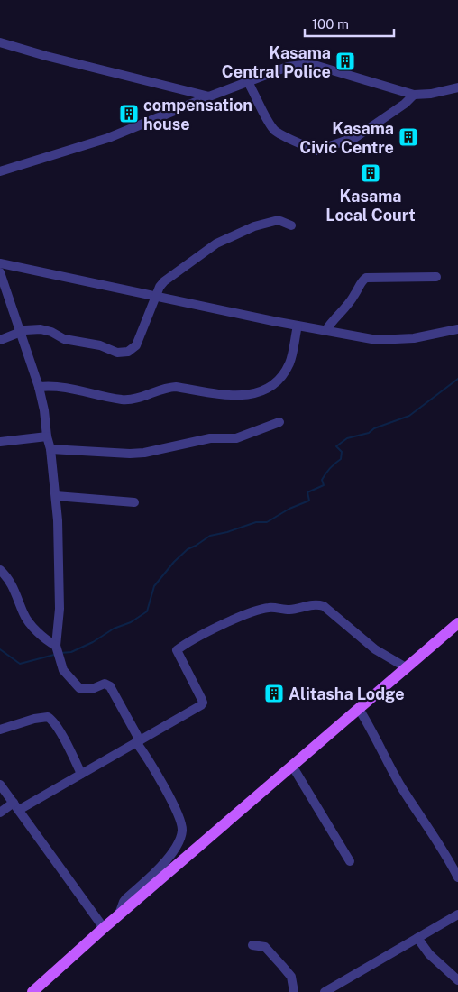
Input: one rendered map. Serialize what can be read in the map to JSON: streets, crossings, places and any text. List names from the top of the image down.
{
  "places": {
    "building": [
      "Kasama Central Police",
      "compensation house",
      "Kasama Civic Centre",
      "Kasama Local Court",
      "Alitasha Lodge"
    ]
  },
  "scale_bar": "100 m"
}
